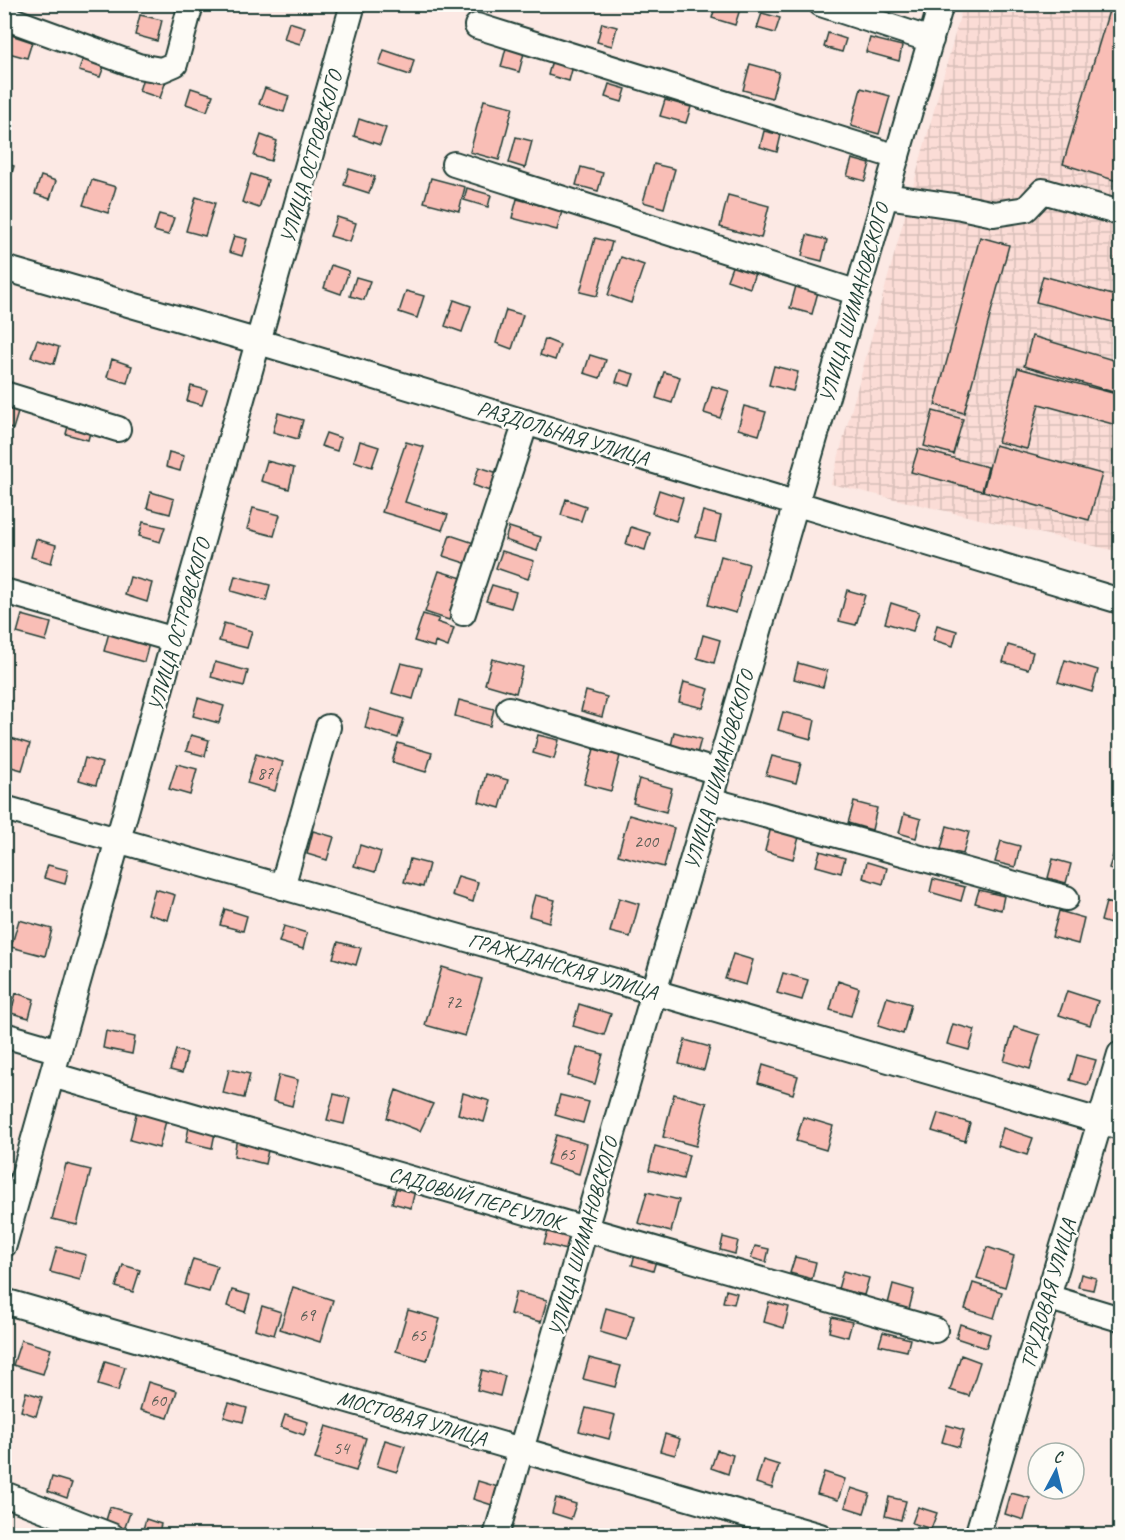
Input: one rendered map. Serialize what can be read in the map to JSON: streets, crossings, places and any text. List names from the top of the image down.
{
  "streets": {
    "street": [
      "УЛИЦА ОСТРОВСКОГО",
      "УЛИЦА ШИМАНОВСКОГО",
      "РАЗДОЛЬНАЯ УЛИЦА",
      "ГРАЖДАНСКАЯ УЛИЦА",
      "САДОВЫЙ ПЕРЕУЛОК",
      "ТРУДОВАЯ УЛИЦА",
      "МОСТОВАЯ УЛИЦА"
    ]
  },
  "crossings": [
    ["УЛИЦА ОСТРОВСКОГО", "РАЗДОЛЬНАЯ УЛИЦА"],
    ["УЛИЦА ОСТРОВСКОГО", "ГРАЖДАНСКАЯ УЛИЦА"],
    ["УЛИЦА ОСТРОВСКОГО", "САДОВЫЙ ПЕРЕУЛОК"],
    ["УЛИЦА ШИМАНОВСКОГО", "РАЗДОЛЬНАЯ УЛИЦА"],
    ["УЛИЦА ШИМАНОВСКОГО", "ГРАЖДАНСКАЯ УЛИЦА"],
    ["УЛИЦА ШИМАНОВСКОГО", "САДОВЫЙ ПЕРЕУЛОК"],
    ["УЛИЦА ШИМАНОВСКОГО", "МОСТОВАЯ УЛИЦА"],
    ["ГРАЖДАНСКАЯ УЛИЦА", "ТРУДОВАЯ УЛИЦА"]
  ],
  "house_numbers": [
    "87",
    "200",
    "72",
    "65",
    "69",
    "65",
    "60",
    "54"
  ],
  "north": "top"
}
